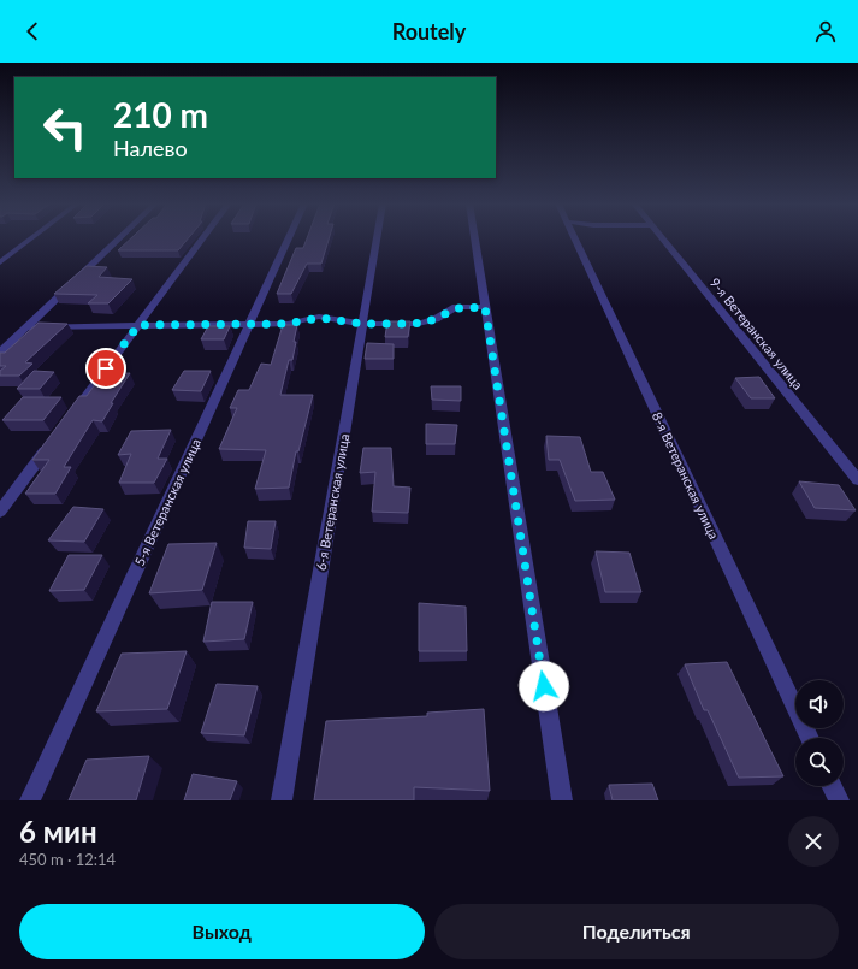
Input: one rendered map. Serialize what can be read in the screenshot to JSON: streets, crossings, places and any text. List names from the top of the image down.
{
  "streets": {
    "street": [
      "9-я Ветеранская улица",
      "8-я Ветеранская улица",
      "5-я Ветеранская улица",
      "6-я Ветеранская улица"
    ]
  },
  "page": {
    "header": "Routely",
    "turn": ["210 m", "Налево"],
    "heading": ["6 мин", "450 m · 12:14"],
    "buttons": ["Выход", "Поделиться"]
  }
}
